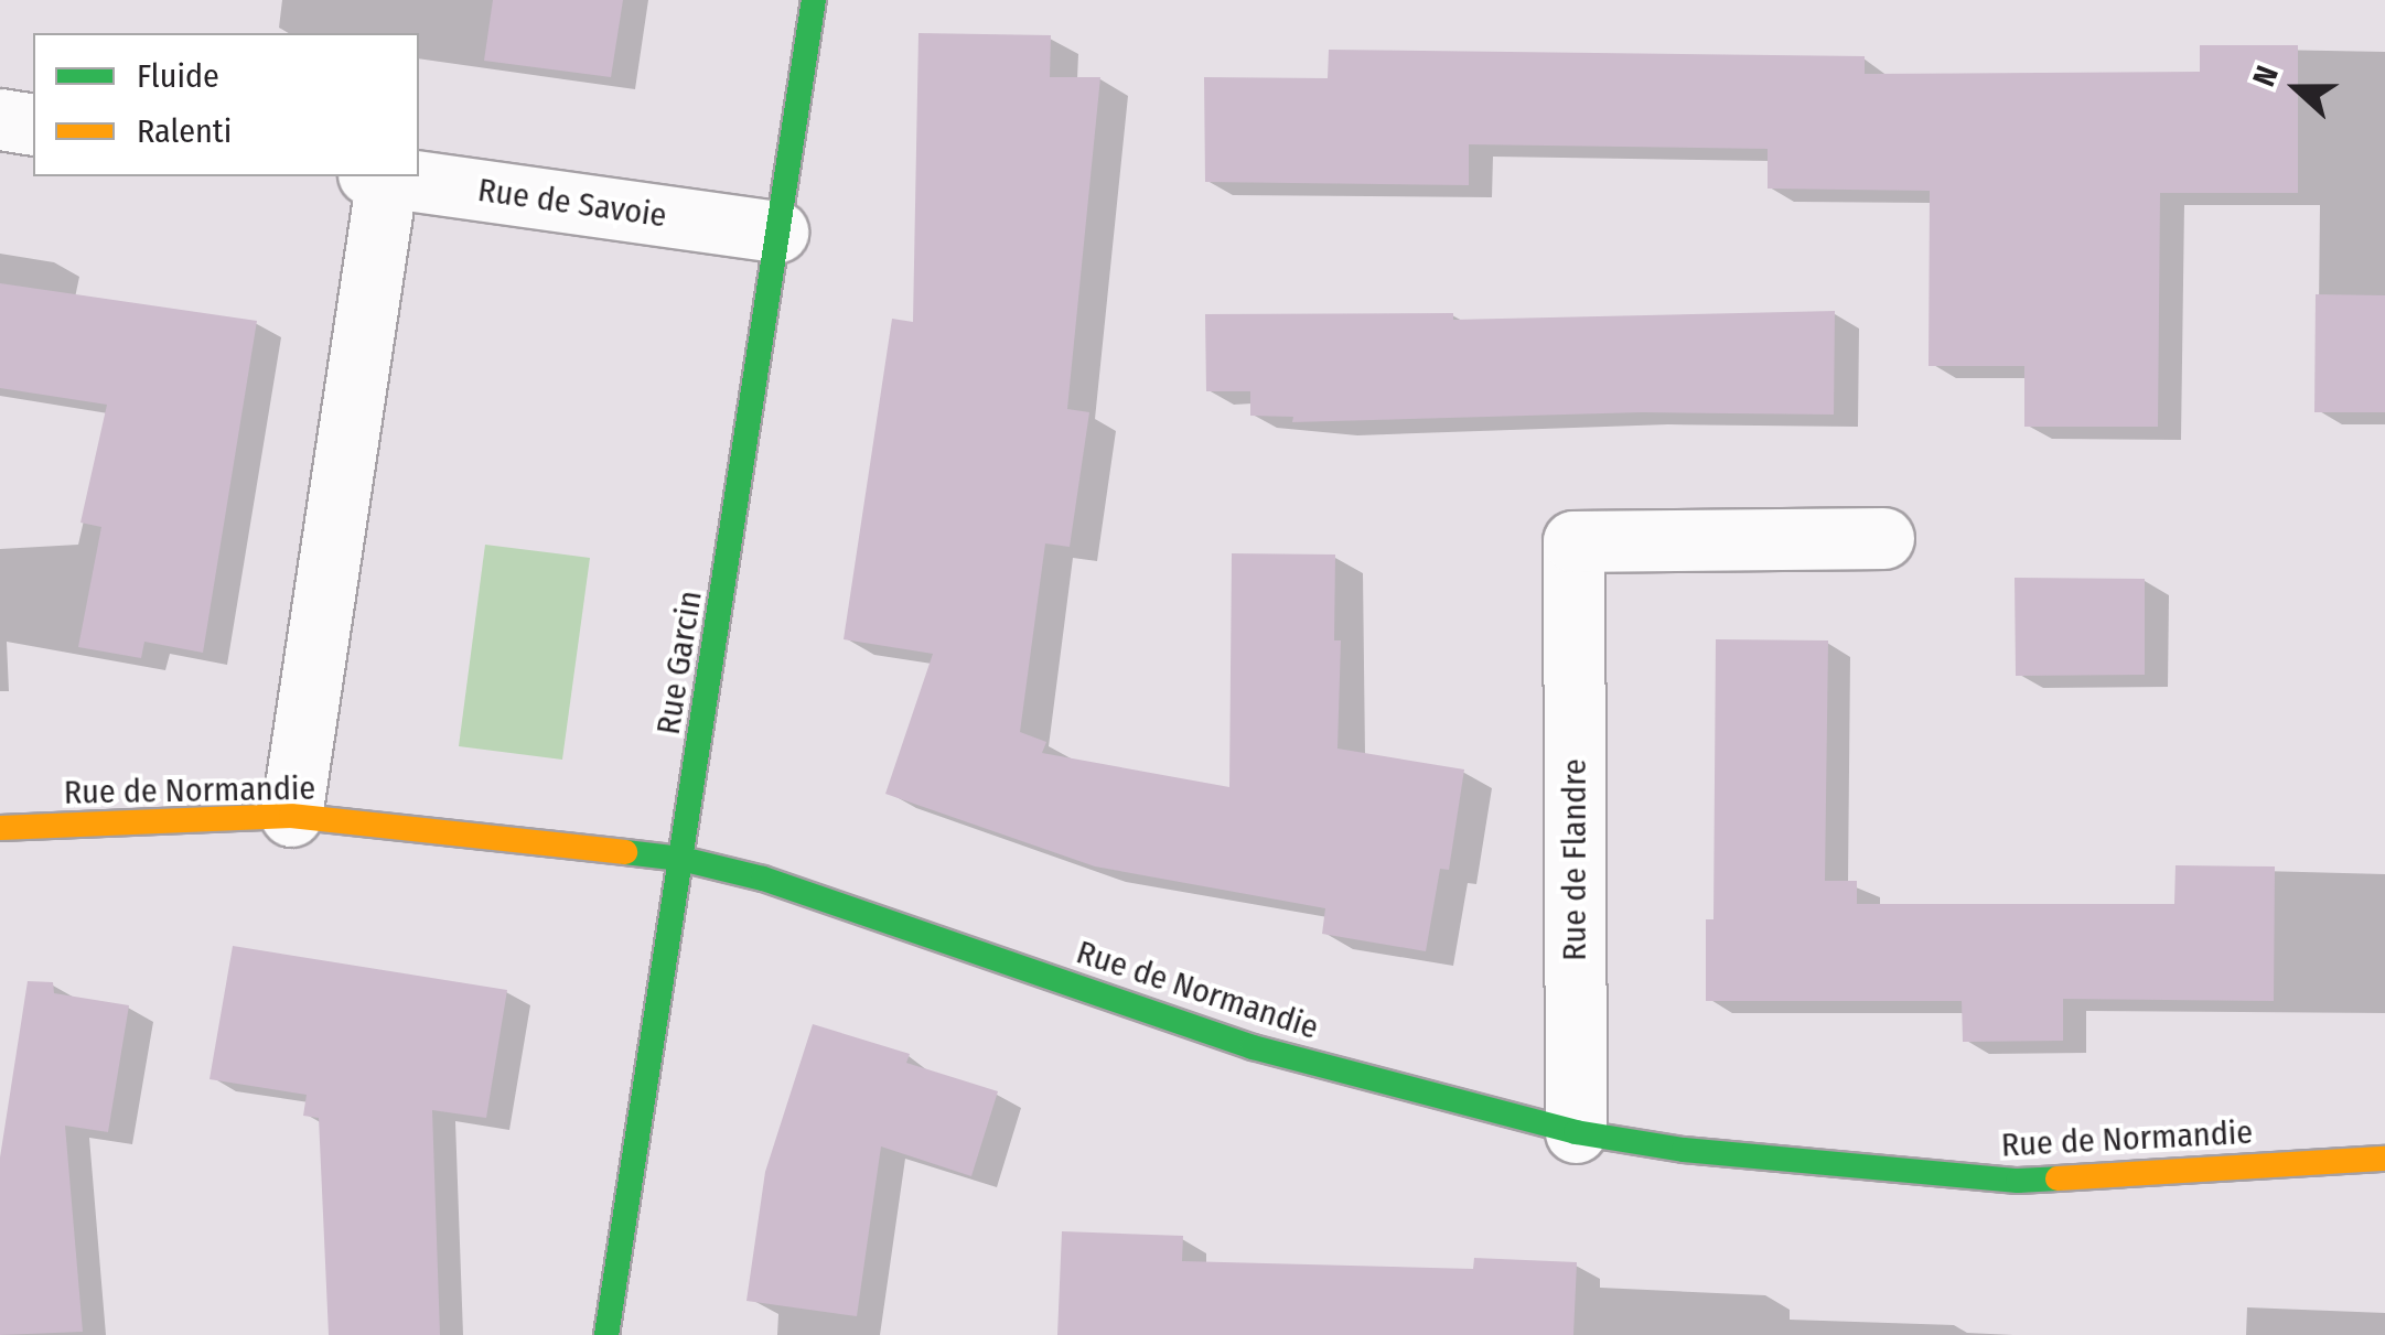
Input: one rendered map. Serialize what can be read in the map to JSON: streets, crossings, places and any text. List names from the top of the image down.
{
  "streets": {
    "street": [
      "Rue de Savoie",
      "Rue Garcin",
      "Rue de Normandie",
      "Rue de Flandre"
    ]
  },
  "crossings": [
    ["Rue de Savoie", "Rue Garcin"],
    ["Rue Garcin", "Rue de Normandie"],
    ["Rue de Normandie", "Rue de Flandre"]
  ],
  "legend": ["Fluide", "Ralenti"],
  "north": "left"
}
